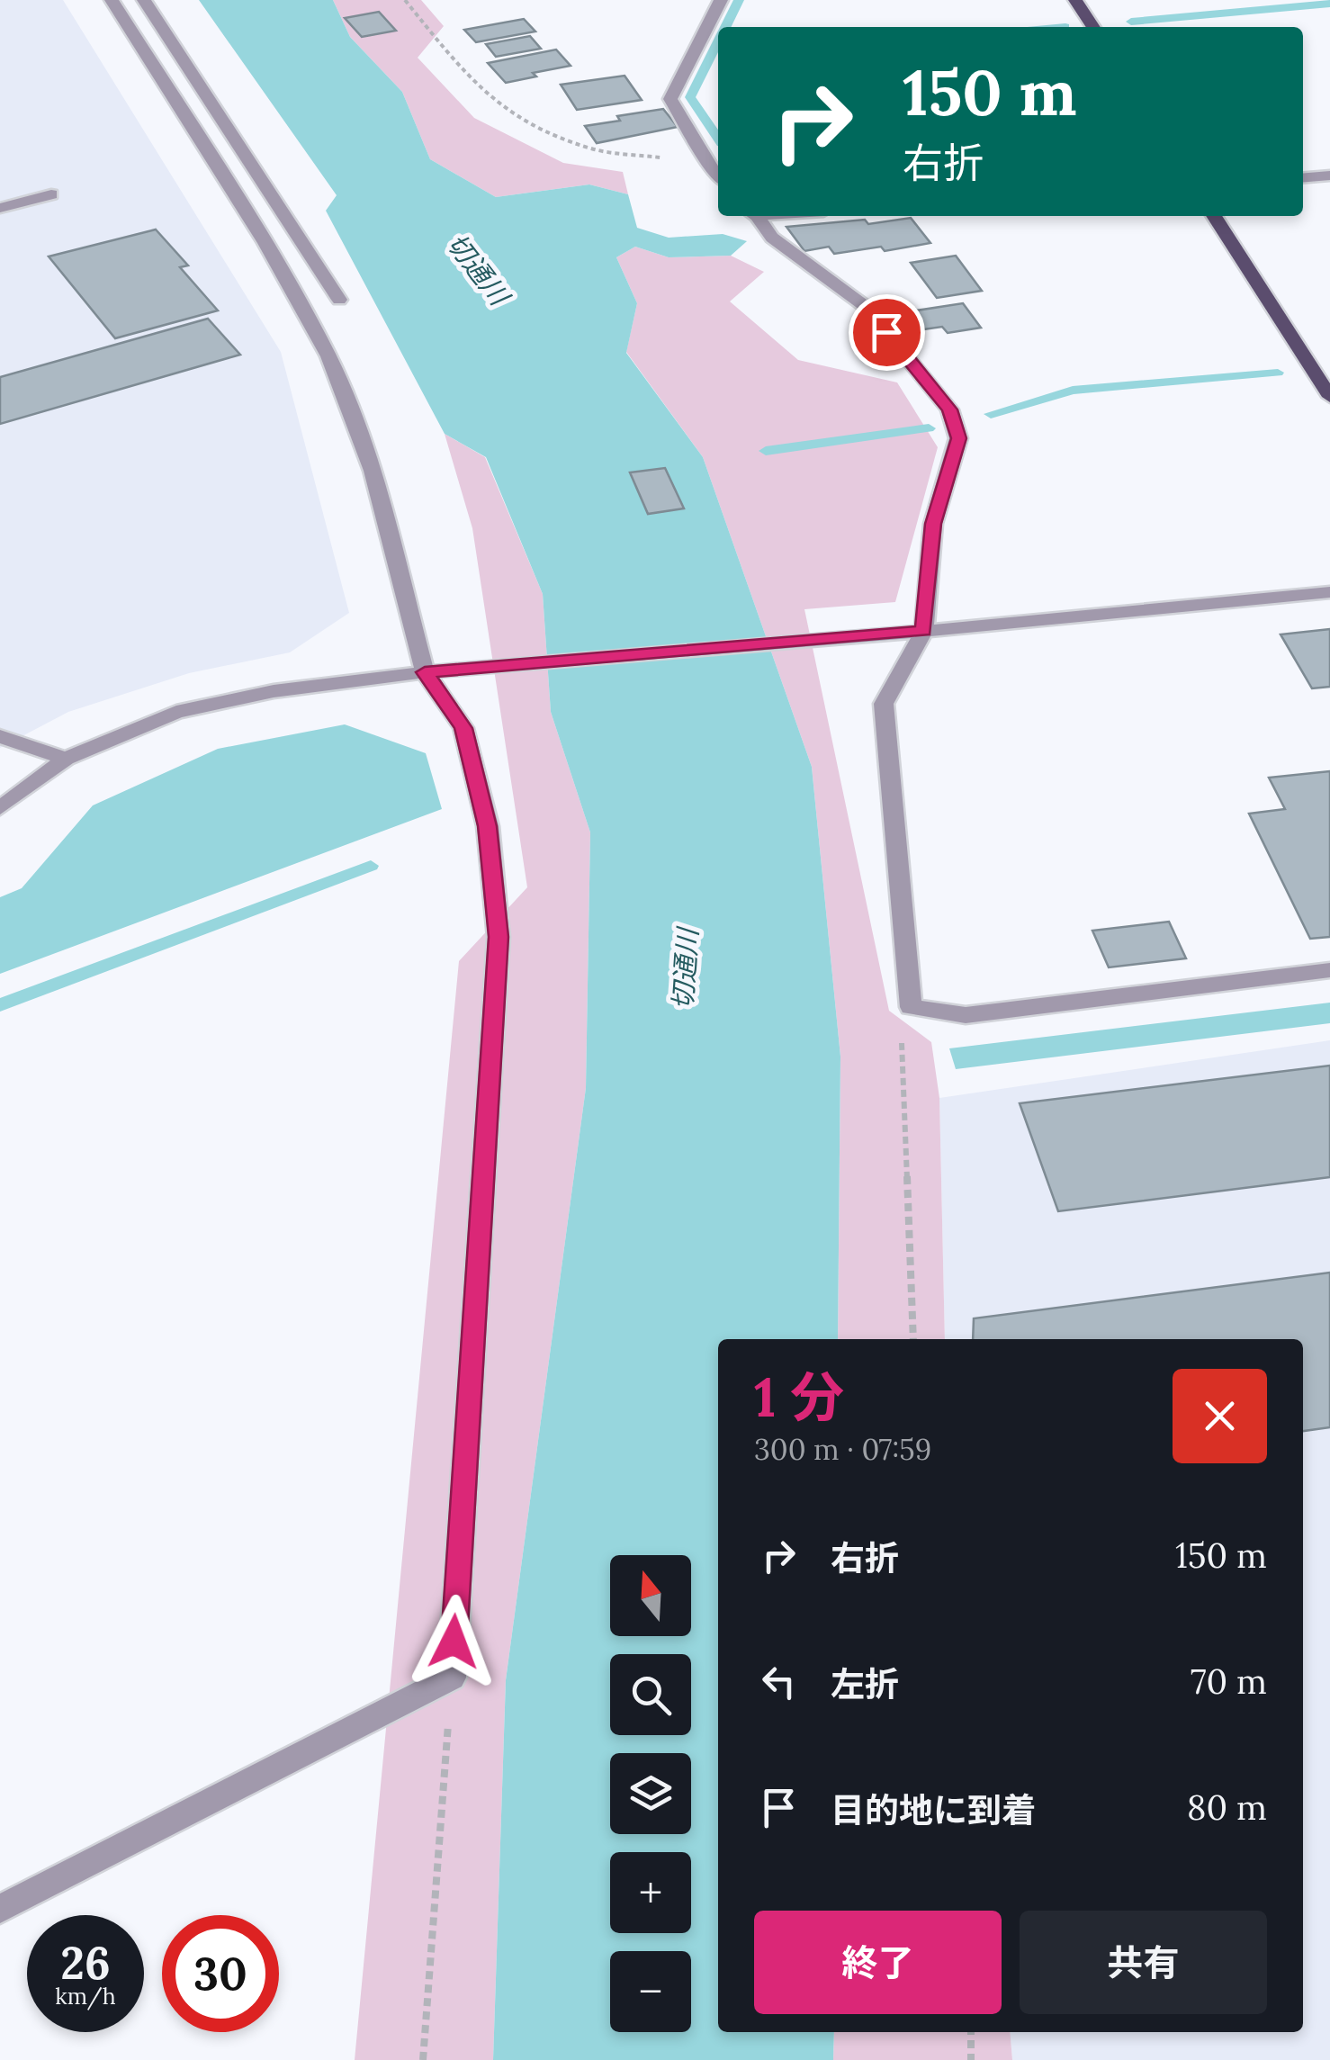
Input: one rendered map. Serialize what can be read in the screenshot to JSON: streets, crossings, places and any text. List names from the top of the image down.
{
  "water": ["切通川"],
  "north": "top",
  "page": {
    "turn": ["150 m", "右折"],
    "heading": ["1 分", "300 m · 07:59"],
    "list": [
      {
        "name": "右折",
        "value": "150 m"
      },
      {
        "name": "左折",
        "value": "70 m"
      },
      {
        "name": "目的地に到着",
        "value": "80 m"
      }
    ],
    "map_buttons": ["+", "−"],
    "buttons": ["終了", "共有"],
    "speed": "26 km/h",
    "limit": "30"
  }
}
